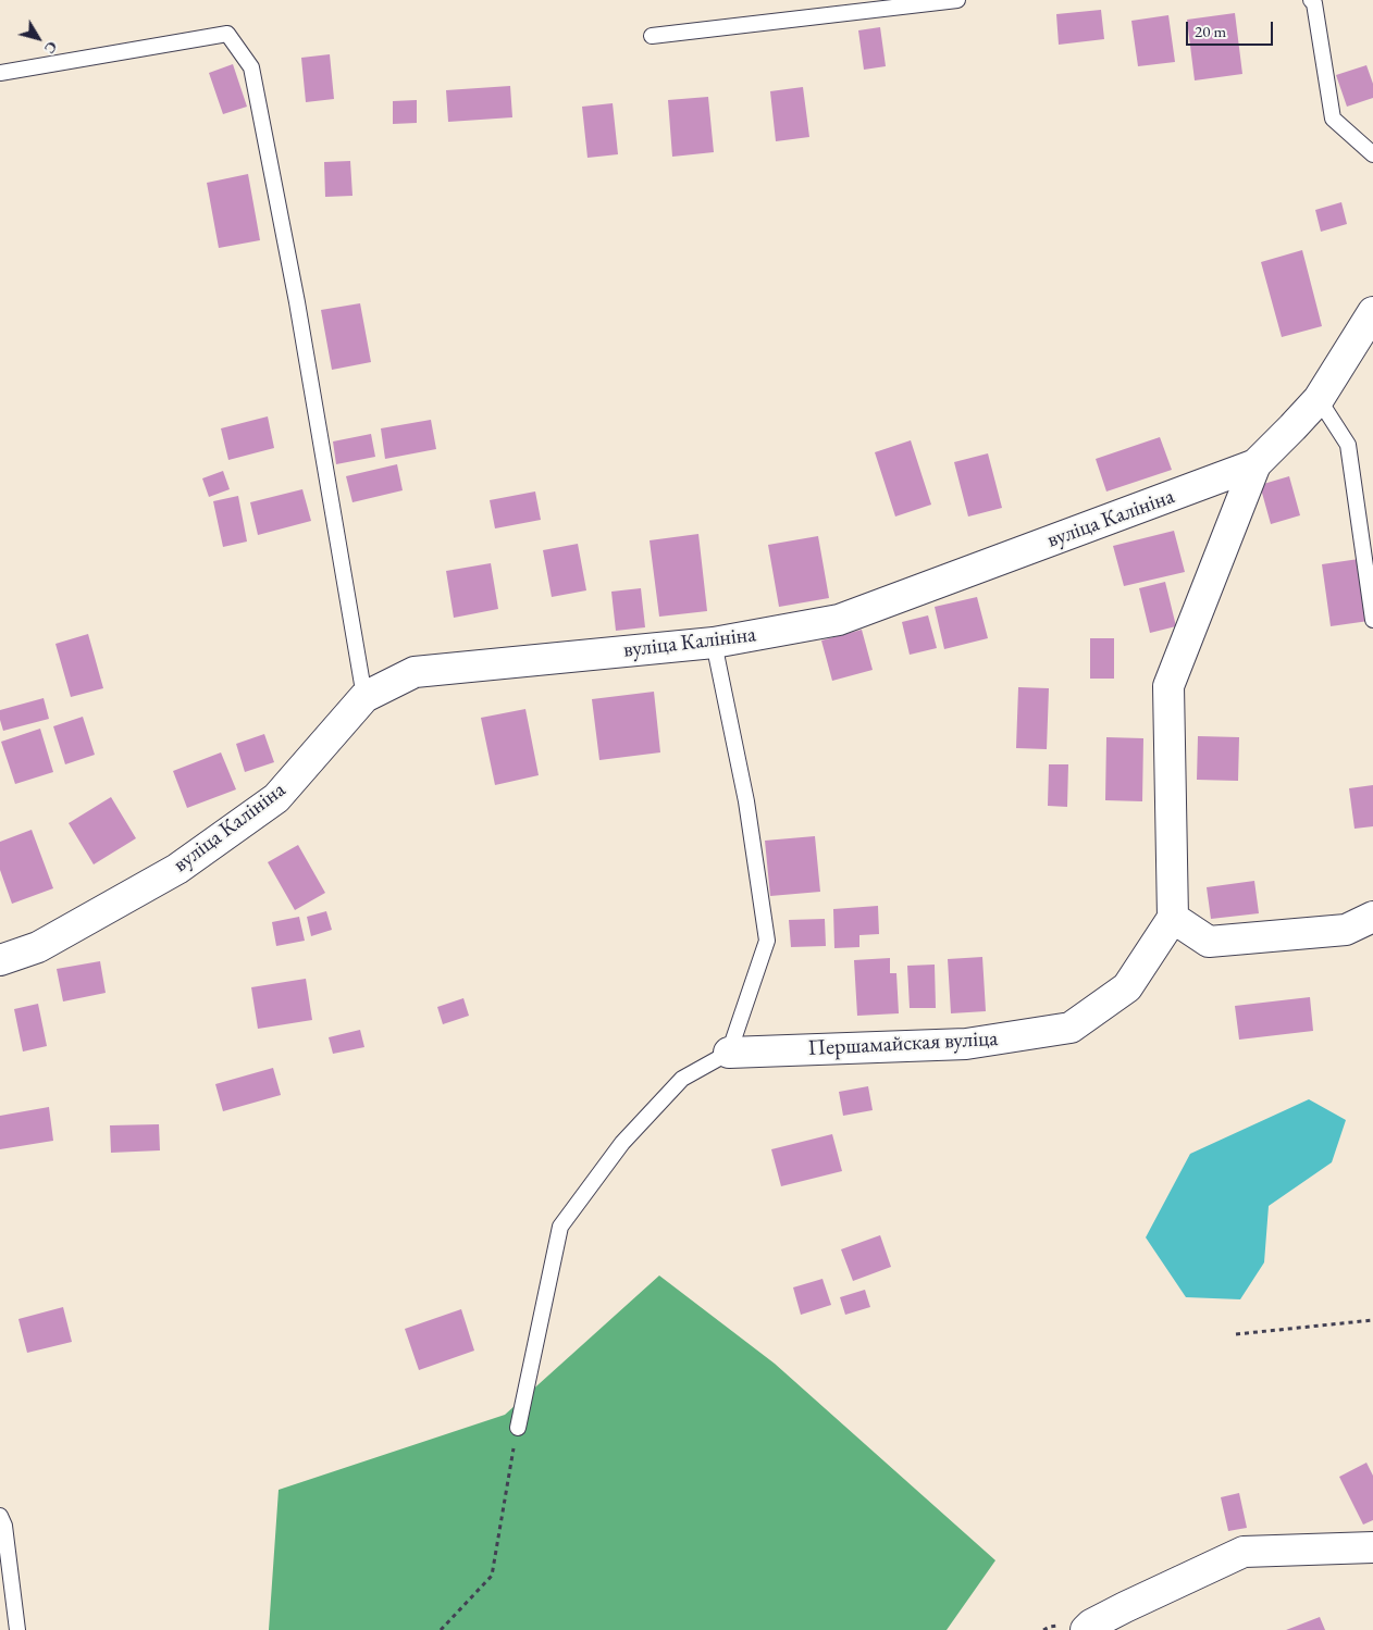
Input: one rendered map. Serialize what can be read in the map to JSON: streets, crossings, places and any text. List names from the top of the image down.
{
  "streets": {
    "street": ["вуліца Калініна", "Першамайская вуліца"]
  },
  "scale_bar": "20 m",
  "north": "bottom right"
}
